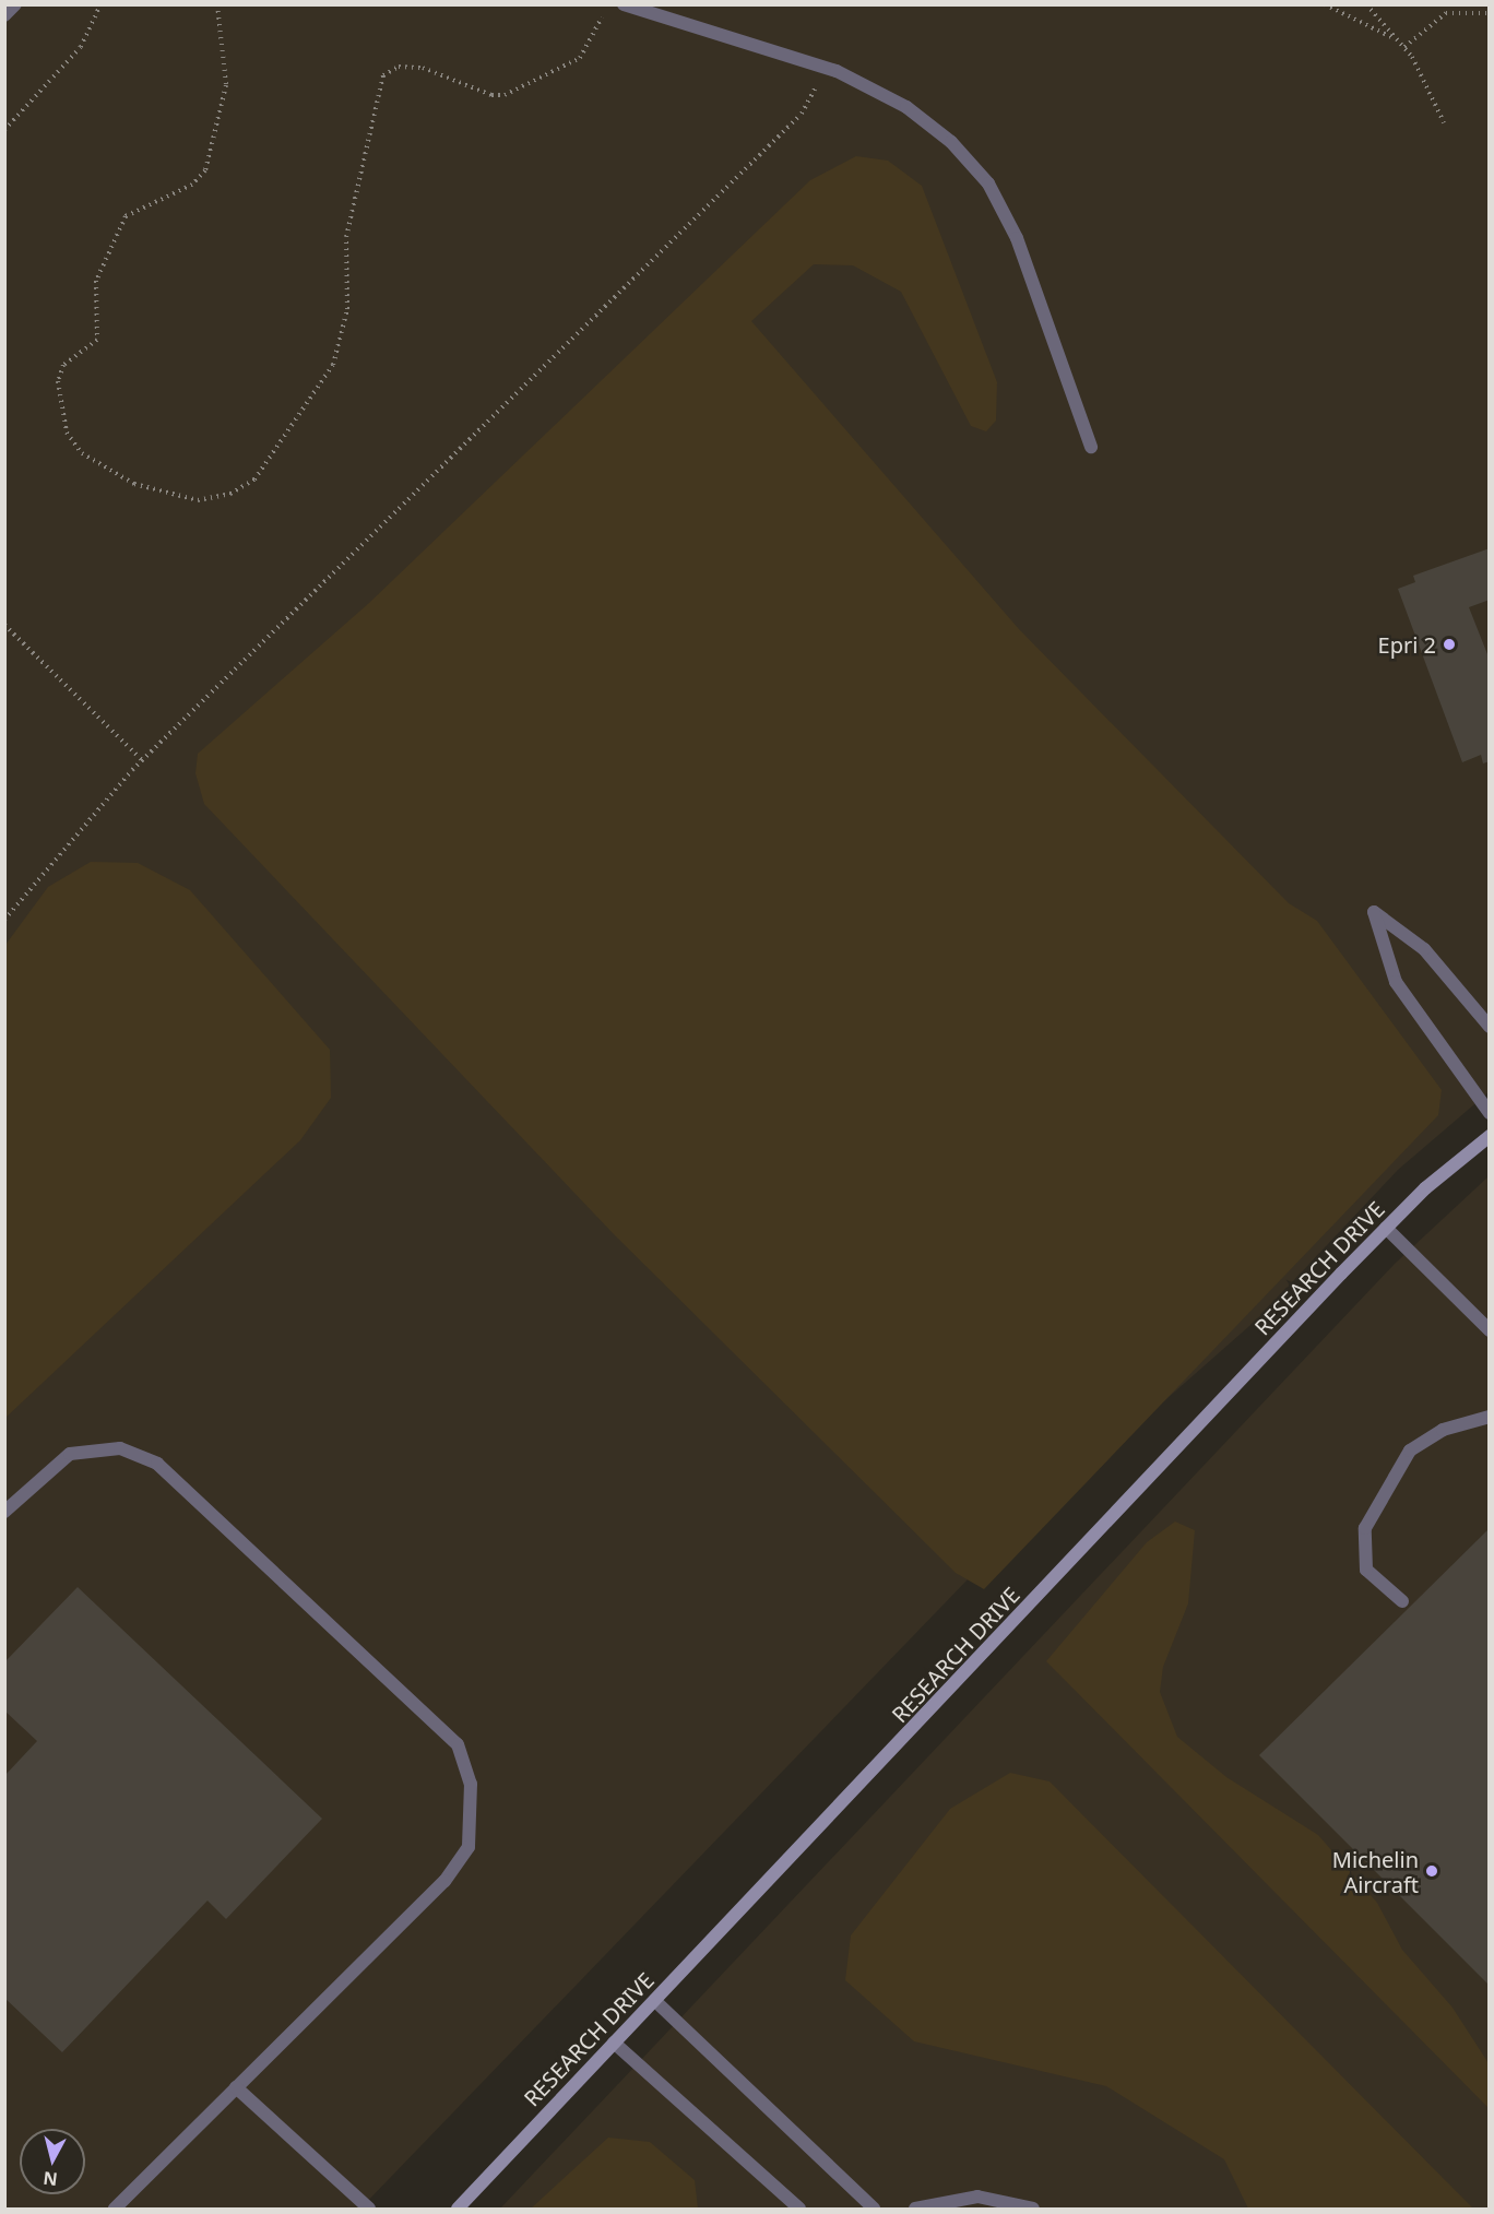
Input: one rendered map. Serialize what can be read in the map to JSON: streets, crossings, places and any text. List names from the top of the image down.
{
  "streets": {
    "street": ["RESEARCH DRIVE"]
  },
  "places": ["Epri 2", "Michelin Aircraft"],
  "north": "bottom"
}
